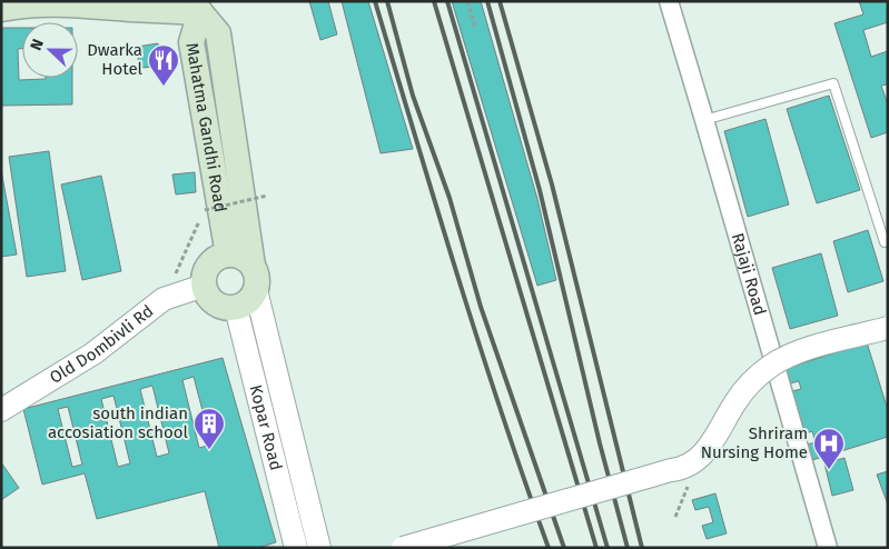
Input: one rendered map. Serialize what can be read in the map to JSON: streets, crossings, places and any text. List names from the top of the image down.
{
  "streets": {
    "main road": ["Mahatma Gandhi Road"],
    "street": ["Rajaji Road", "Old Dombivli Rd", "Kopar Road"]
  },
  "crossings": [
    ["Mahatma Gandhi Road", "Old Dombivli Rd"],
    ["Mahatma Gandhi Road", "Kopar Road"],
    ["Old Dombivli Rd", "Kopar Road"]
  ],
  "places": {
    "restaurant": ["Dwarka Hotel"],
    "building": ["south indian accosiation school"],
    "hospital": ["Shriram Nursing Home"]
  },
  "north": "left"
}
